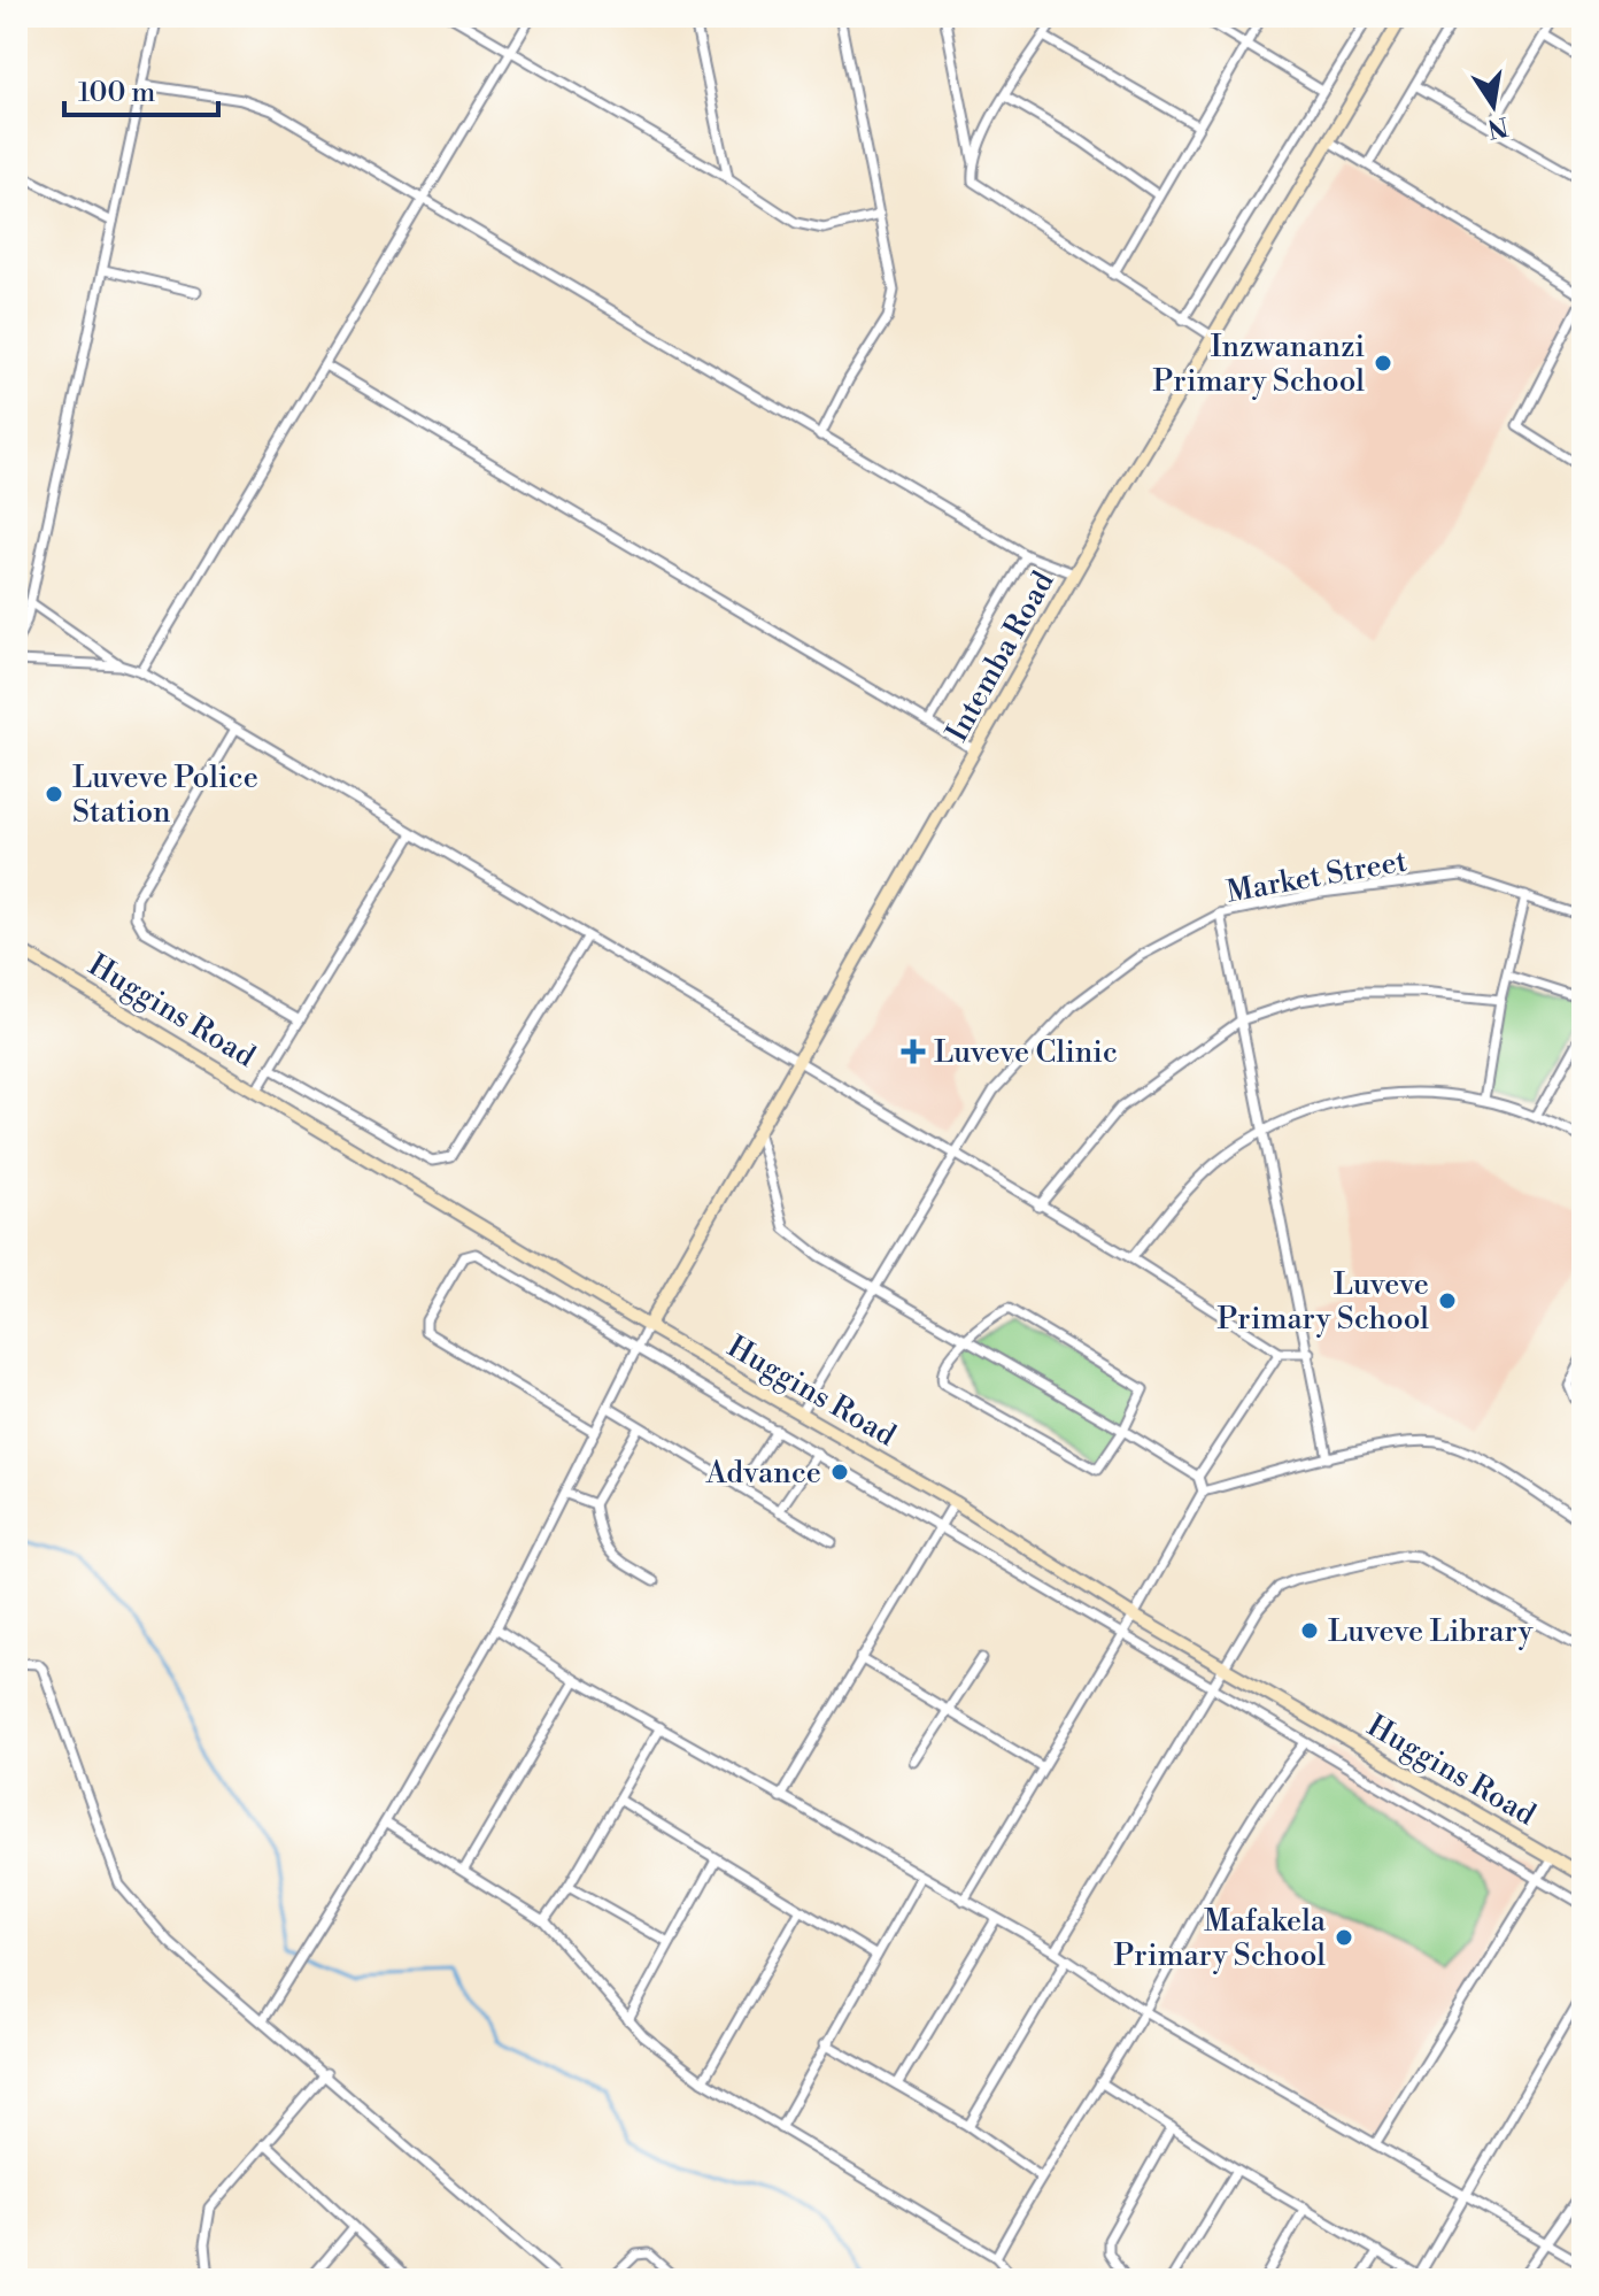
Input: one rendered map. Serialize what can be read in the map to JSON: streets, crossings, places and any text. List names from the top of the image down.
{
  "streets": {
    "street": ["Intemba Road", "Market Street", "Huggins Road"]
  },
  "crossings": [
    ["Intemba Road", "Huggins Road"],
    ["Market Street", "Huggins Road"]
  ],
  "places": {
    "other": [
      "Inzwananzi Primary School",
      "Luveve Police Station",
      "Luveve Primary School",
      "Advance",
      "Luveve Library",
      "Mafakela Primary School"
    ],
    "health": ["Luveve Clinic"]
  },
  "scale_bar": "100 m",
  "north": "bottom"
}
